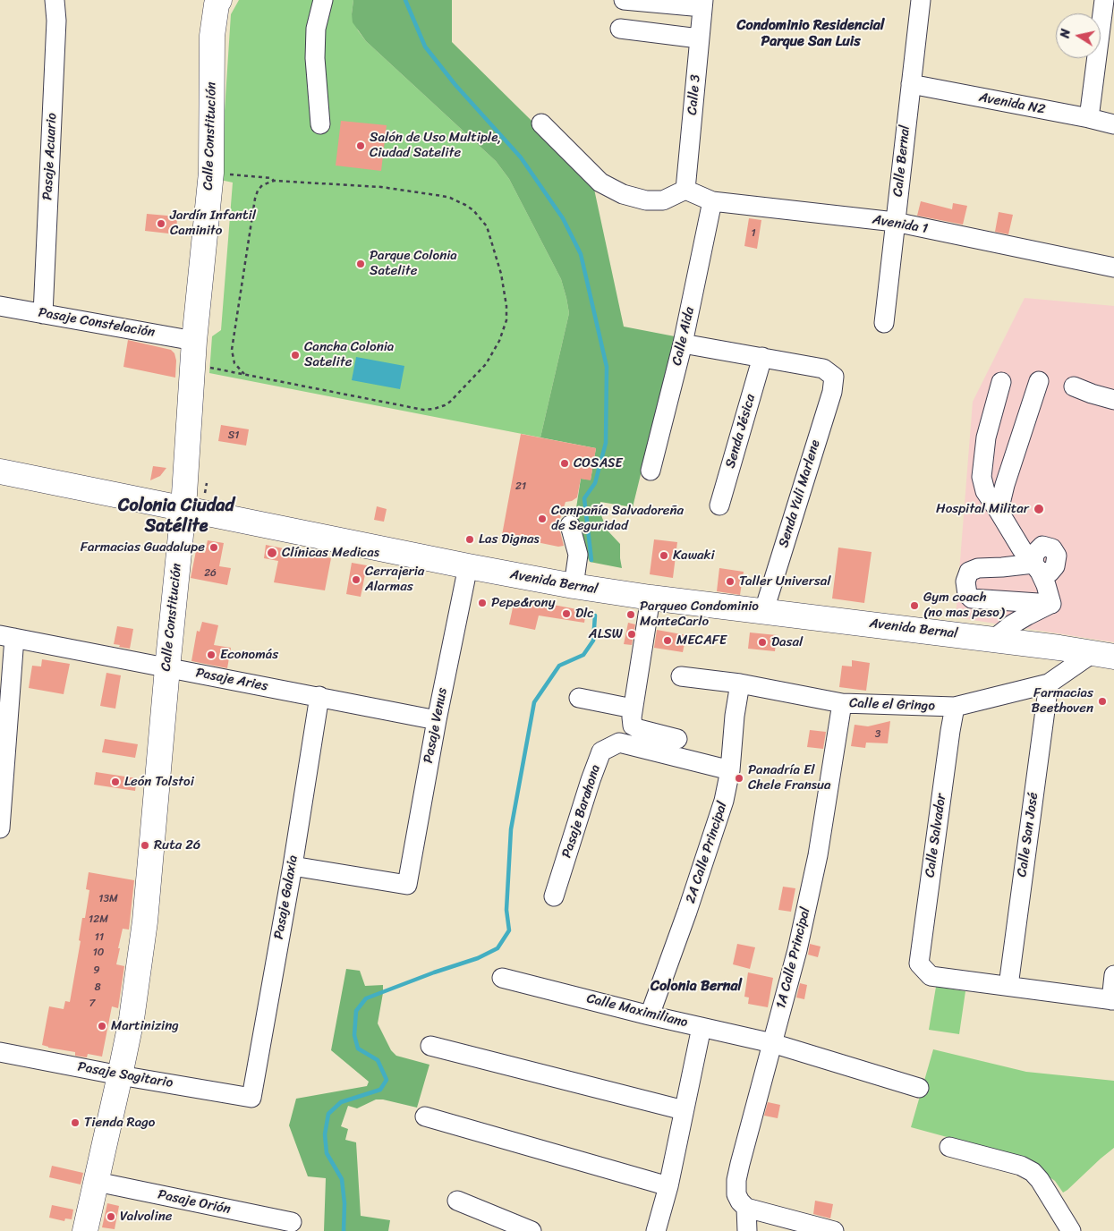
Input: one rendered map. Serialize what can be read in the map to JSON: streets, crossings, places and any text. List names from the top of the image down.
{
  "streets": {
    "main road": ["Calle Constitución", "Avenida Bernal"],
    "street": [
      "Calle 3",
      "Avenida N2",
      "Pasaje Acuario",
      "Calle Bernal",
      "Avenida 1",
      "Pasaje Constelación",
      "Calle Aida",
      "Senda Jésica",
      "Senda Yuli Marlene",
      "Pasaje Aries",
      "Calle el Gringo",
      "Pasaje Venus",
      "Pasaje Barahona",
      "Calle San José",
      "Calle Salvador",
      "2A Calle Principal",
      "Pasaje Galaxia",
      "1A Calle Principal",
      "Calle Maximiliano",
      "Pasaje Sagitario",
      "Pasaje Orión"
    ]
  },
  "crossings": [
    ["Calle 3", "Avenida 1"],
    ["Avenida N2", "Calle Bernal"],
    ["Calle Constitución", "Pasaje Constelación"],
    ["Calle Constitución", "Avenida Bernal"],
    ["Calle Constitución", "Pasaje Aries"],
    ["Calle Constitución", "Pasaje Sagitario"],
    ["Calle Constitución", "Pasaje Orión"],
    ["Pasaje Acuario", "Pasaje Constelación"],
    ["Calle Bernal", "Avenida 1"],
    ["Avenida 1", "Calle Aida"],
    ["Senda Jésica", "Senda Yuli Marlene"],
    ["Senda Yuli Marlene", "Avenida Bernal"],
    ["Avenida Bernal", "Calle el Gringo"],
    ["Avenida Bernal", "Pasaje Venus"],
    ["Pasaje Aries", "Pasaje Venus"],
    ["Pasaje Aries", "Pasaje Galaxia"],
    ["Calle el Gringo", "Calle San José"],
    ["Calle el Gringo", "Calle Salvador"],
    ["Calle el Gringo", "2A Calle Principal"],
    ["Calle el Gringo", "1A Calle Principal"],
    ["Pasaje Venus", "Pasaje Galaxia"],
    ["Pasaje Barahona", "2A Calle Principal"],
    ["Calle San José", "Calle Salvador"],
    ["2A Calle Principal", "Calle Maximiliano"],
    ["Pasaje Galaxia", "Pasaje Sagitario"],
    ["1A Calle Principal", "Calle Maximiliano"]
  ],
  "districts": ["Condominio Residencial Parque San Luis", "Colonia Ciudad Satélite", "Colonia Bernal"],
  "places": [
    "Salón de Uso Multiple, Ciudad Satelite",
    "Jardín Infantil Caminito",
    "Parque Colonia Satelite",
    "Cancha Colonia Satelite",
    "COSASE",
    "Hospital Militar",
    "Compañía Salvadoreña de Seguridad",
    "Las Dignas",
    "Farmacias Guadalupe",
    "Clínicas Medicas",
    "Kawaki",
    "Cerrajeria Alarmas",
    "Taller Universal",
    "Pepe&rony",
    "Gym coach (no mas peso)",
    "Dlc",
    "Parqueo Condominio MonteCarlo",
    "ALSW",
    "MECAFE",
    "Dasal",
    "Economás",
    "Farmacias Beethoven",
    "Panadría El Chele Fransua",
    "León Tolstoi",
    "Ruta 26",
    "Martinizing",
    "Tienda Rago",
    "Valvoline"
  ],
  "house_numbers": [
    "1",
    "S1",
    "21",
    "26",
    "3",
    "13M",
    "12M",
    "11",
    "10",
    "9",
    "8",
    "7"
  ],
  "north": "left"
}
